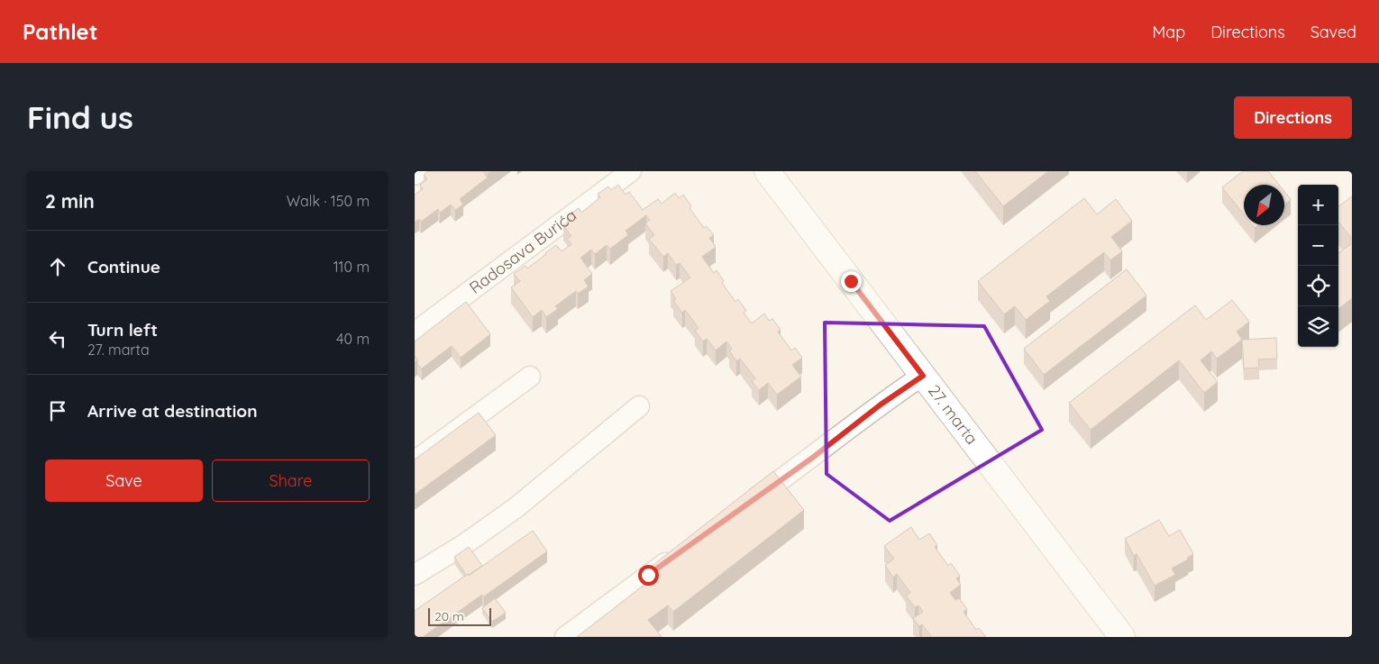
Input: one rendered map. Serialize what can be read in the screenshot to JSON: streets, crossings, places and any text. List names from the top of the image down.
{
  "streets": {
    "street": ["Radosava Burića", "27. marta"]
  },
  "scale_bar": "20 m",
  "north": "bottom left",
  "page": {
    "header": "Pathlet",
    "nav": ["Map", "Directions", "Saved"],
    "buttons": [
      "Directions",
      ["Save", "Share"]
    ],
    "title": "Find us",
    "heading": ["2 min", "Walk · 150 m"],
    "map_buttons": ["+", "−"],
    "list": [
      ["Continue", "110 m"],
      ["Turn left", "27. marta", "40 m"],
      "Arrive at destination"
    ],
    "scale": "20 m"
  }
}
